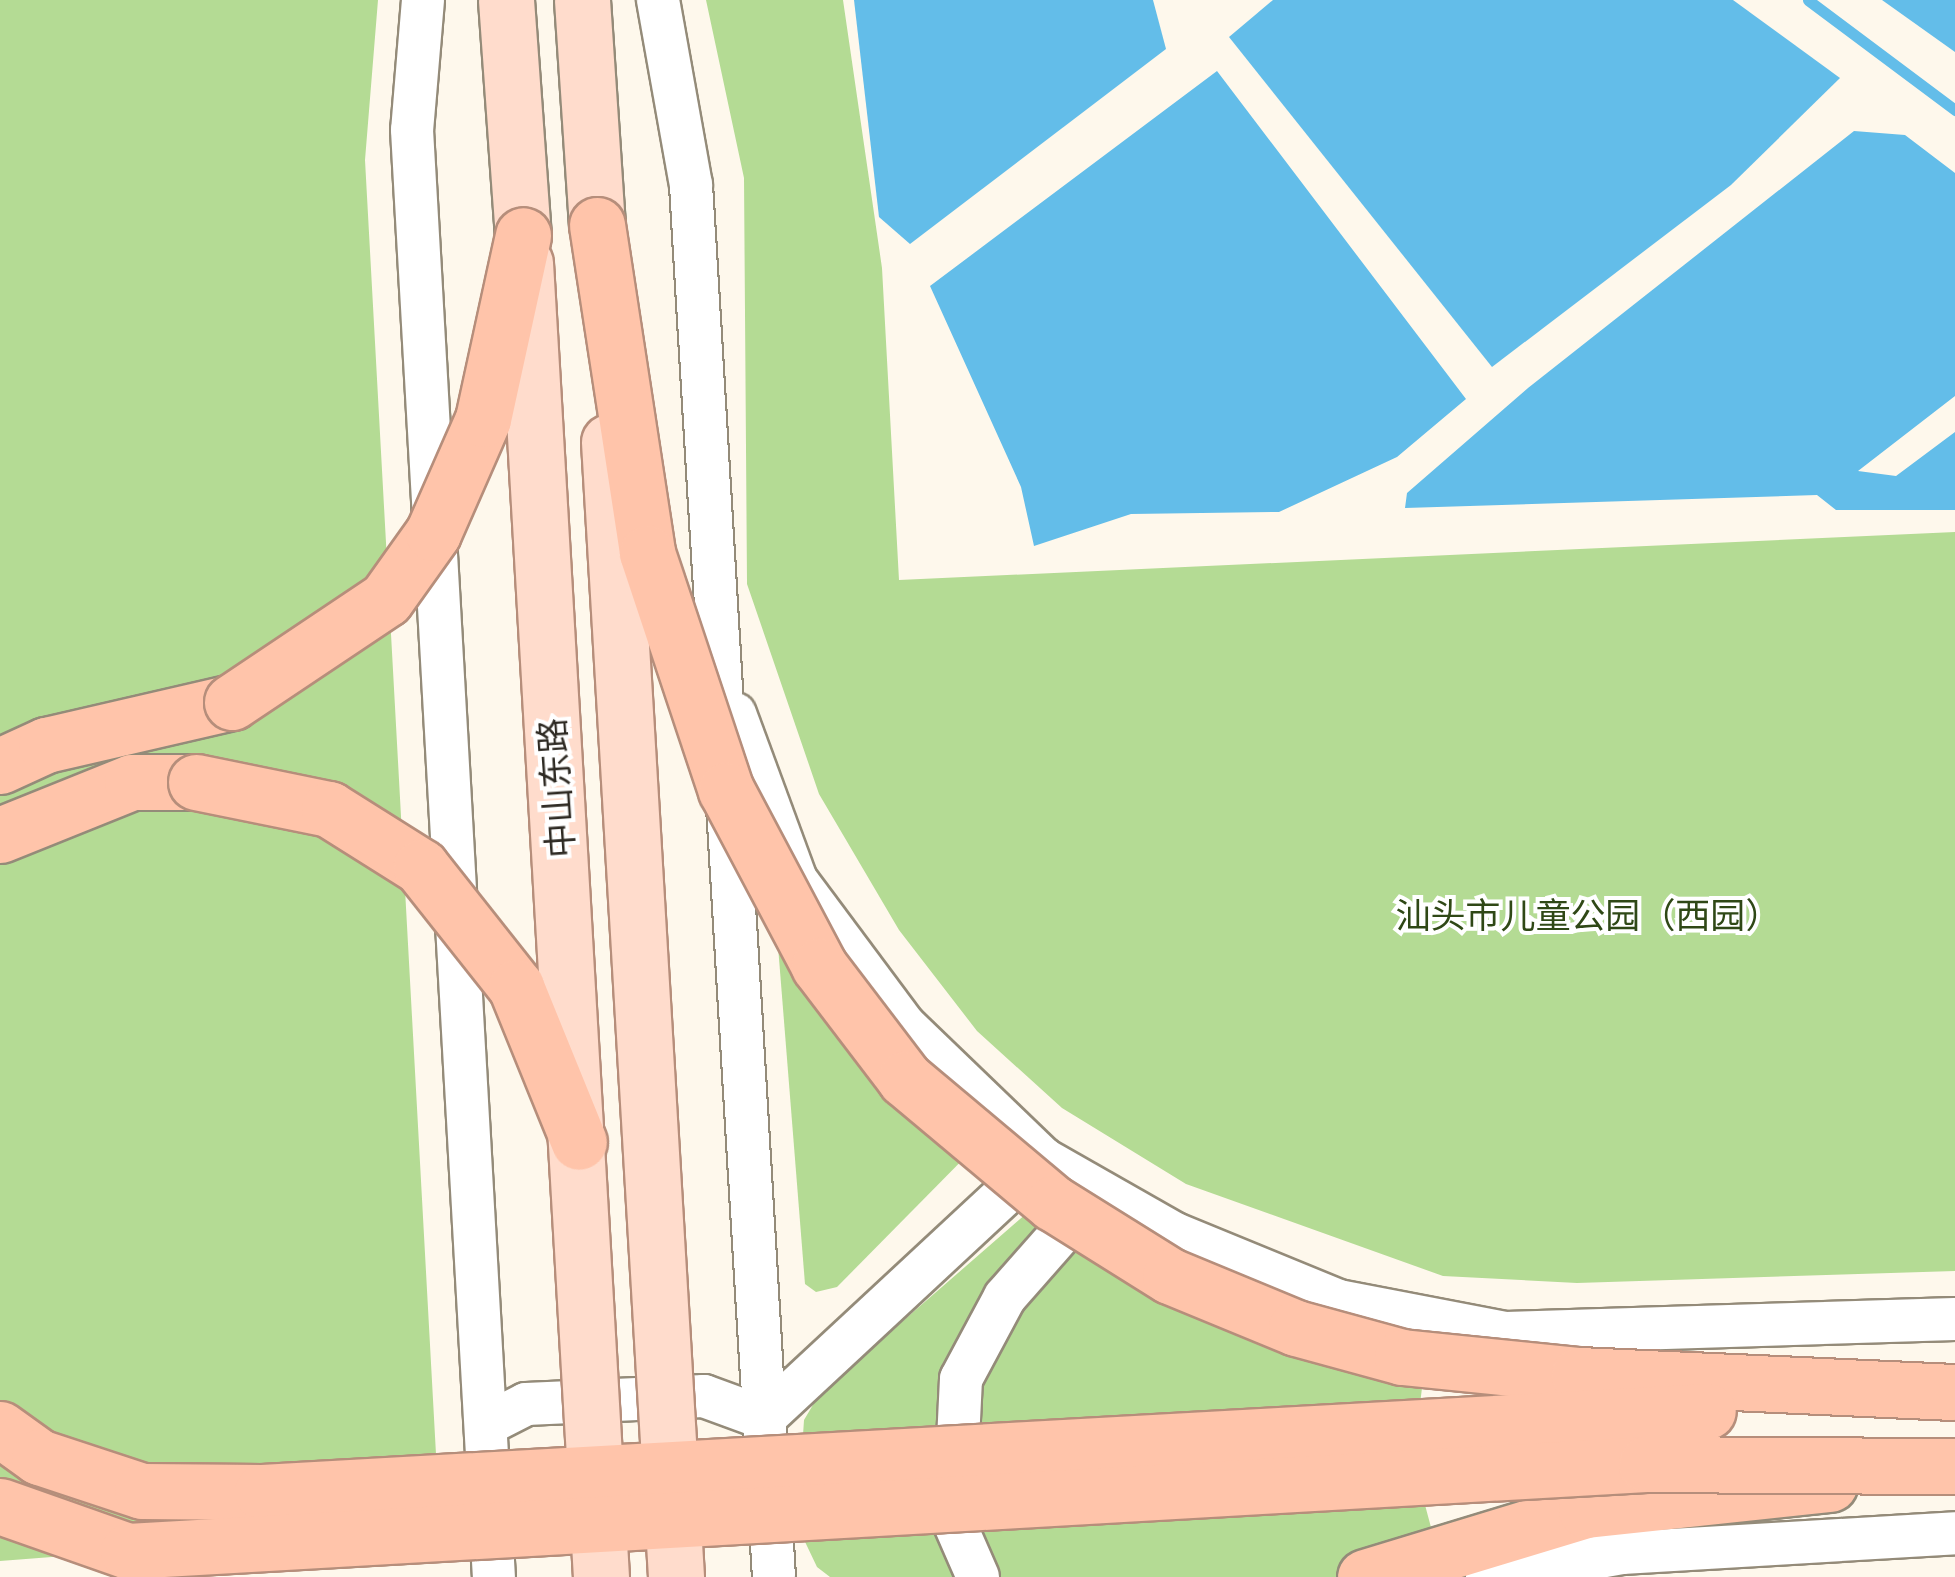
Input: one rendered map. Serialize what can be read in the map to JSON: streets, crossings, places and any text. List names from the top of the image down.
{
  "streets": {
    "main road": ["中山东路"]
  },
  "parks": ["汕头市儿童公园（西园）"]
}
